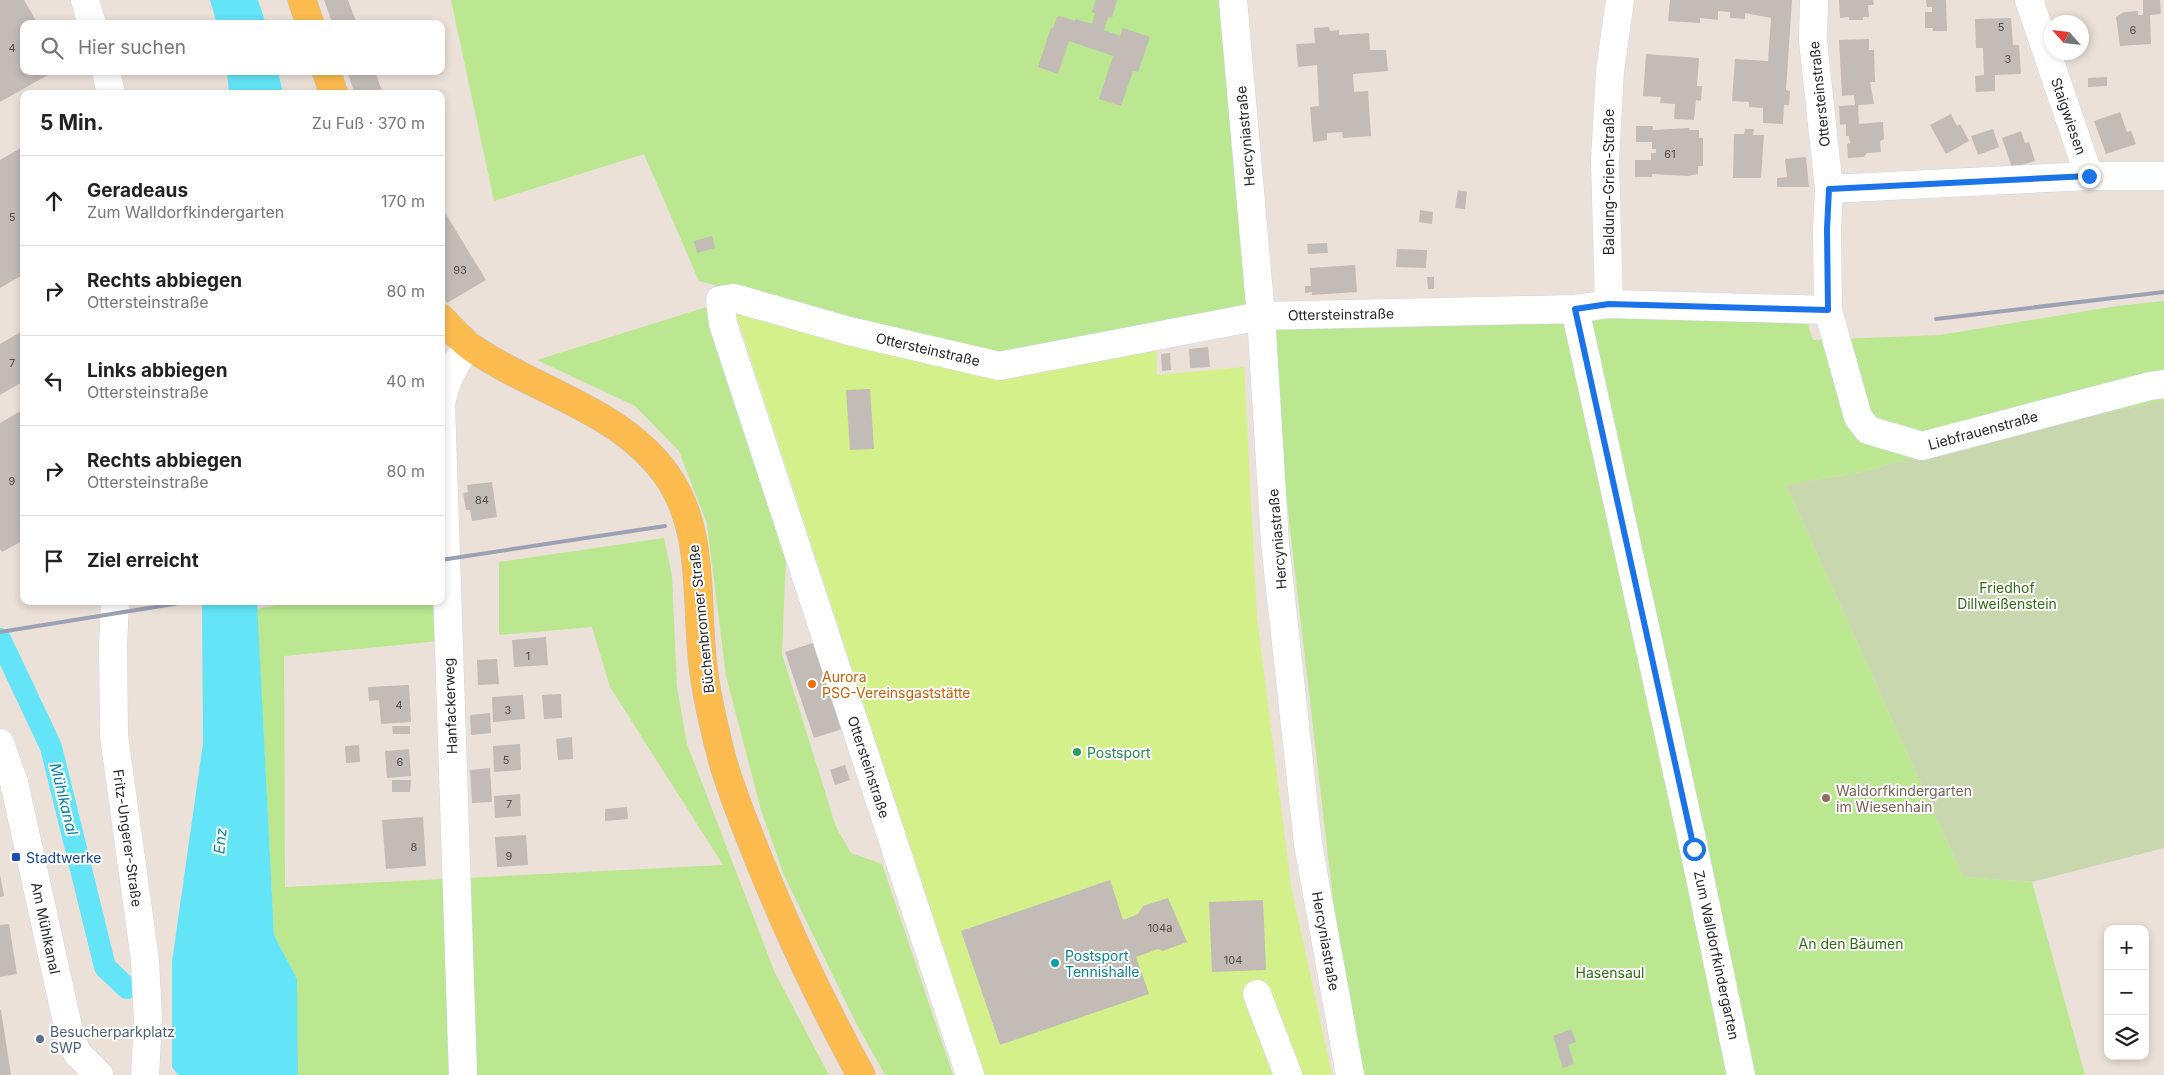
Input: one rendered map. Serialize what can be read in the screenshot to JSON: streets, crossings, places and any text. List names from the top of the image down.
{
  "streets": {
    "main road": ["Büchenbronner Straße"],
    "street": [
      "Ottersteinstraße",
      "Staigwiesen",
      "Hercyniastraße",
      "Baldung-Grien-Straße",
      "Liebfrauenstraße",
      "Hanfackerweg",
      "Fritz-Ungerer-Straße",
      "Am Mühlkanal",
      "Zum Walldorfkindergarten"
    ]
  },
  "crossings": [
    ["Ottersteinstraße", "Hercyniastraße"],
    ["Ottersteinstraße", "Baldung-Grien-Straße"],
    ["Ottersteinstraße", "Liebfrauenstraße"],
    ["Ottersteinstraße", "Zum Walldorfkindergarten"],
    ["Büchenbronner Straße", "Hanfackerweg"]
  ],
  "water": ["Mühlkanal", "Enz"],
  "parks": ["Friedhof Dillweißenstein", "An den Bäumen", "Hasensaul"],
  "places": {
    "other": [
      "Aurora PSG-Vereinsgaststätte",
      "Postsport",
      "Waldorfkindergarten im Wiesenhain",
      "Postsport Tennishalle",
      "Besucherparkplatz SWP"
    ],
    "transit": ["Stadtwerke"]
  },
  "house_numbers": [
    "5",
    "6",
    "4",
    "3",
    "61",
    "5",
    "93",
    "7",
    "9",
    "84",
    "1",
    "4",
    "3",
    "5",
    "6",
    "7",
    "8",
    "9",
    "104a",
    "104"
  ],
  "north": "top left",
  "page": {
    "search": "Hier suchen",
    "heading": ["5 Min.", "Zu Fuß · 370 m"],
    "list": [
      ["Geradeaus", "Zum Walldorfkindergarten", "170 m"],
      ["Rechts abbiegen", "Ottersteinstraße", "80 m"],
      ["Links abbiegen", "Ottersteinstraße", "40 m"],
      ["Rechts abbiegen", "Ottersteinstraße", "80 m"],
      "Ziel erreicht"
    ],
    "map_buttons": ["+", "−"]
  }
}
